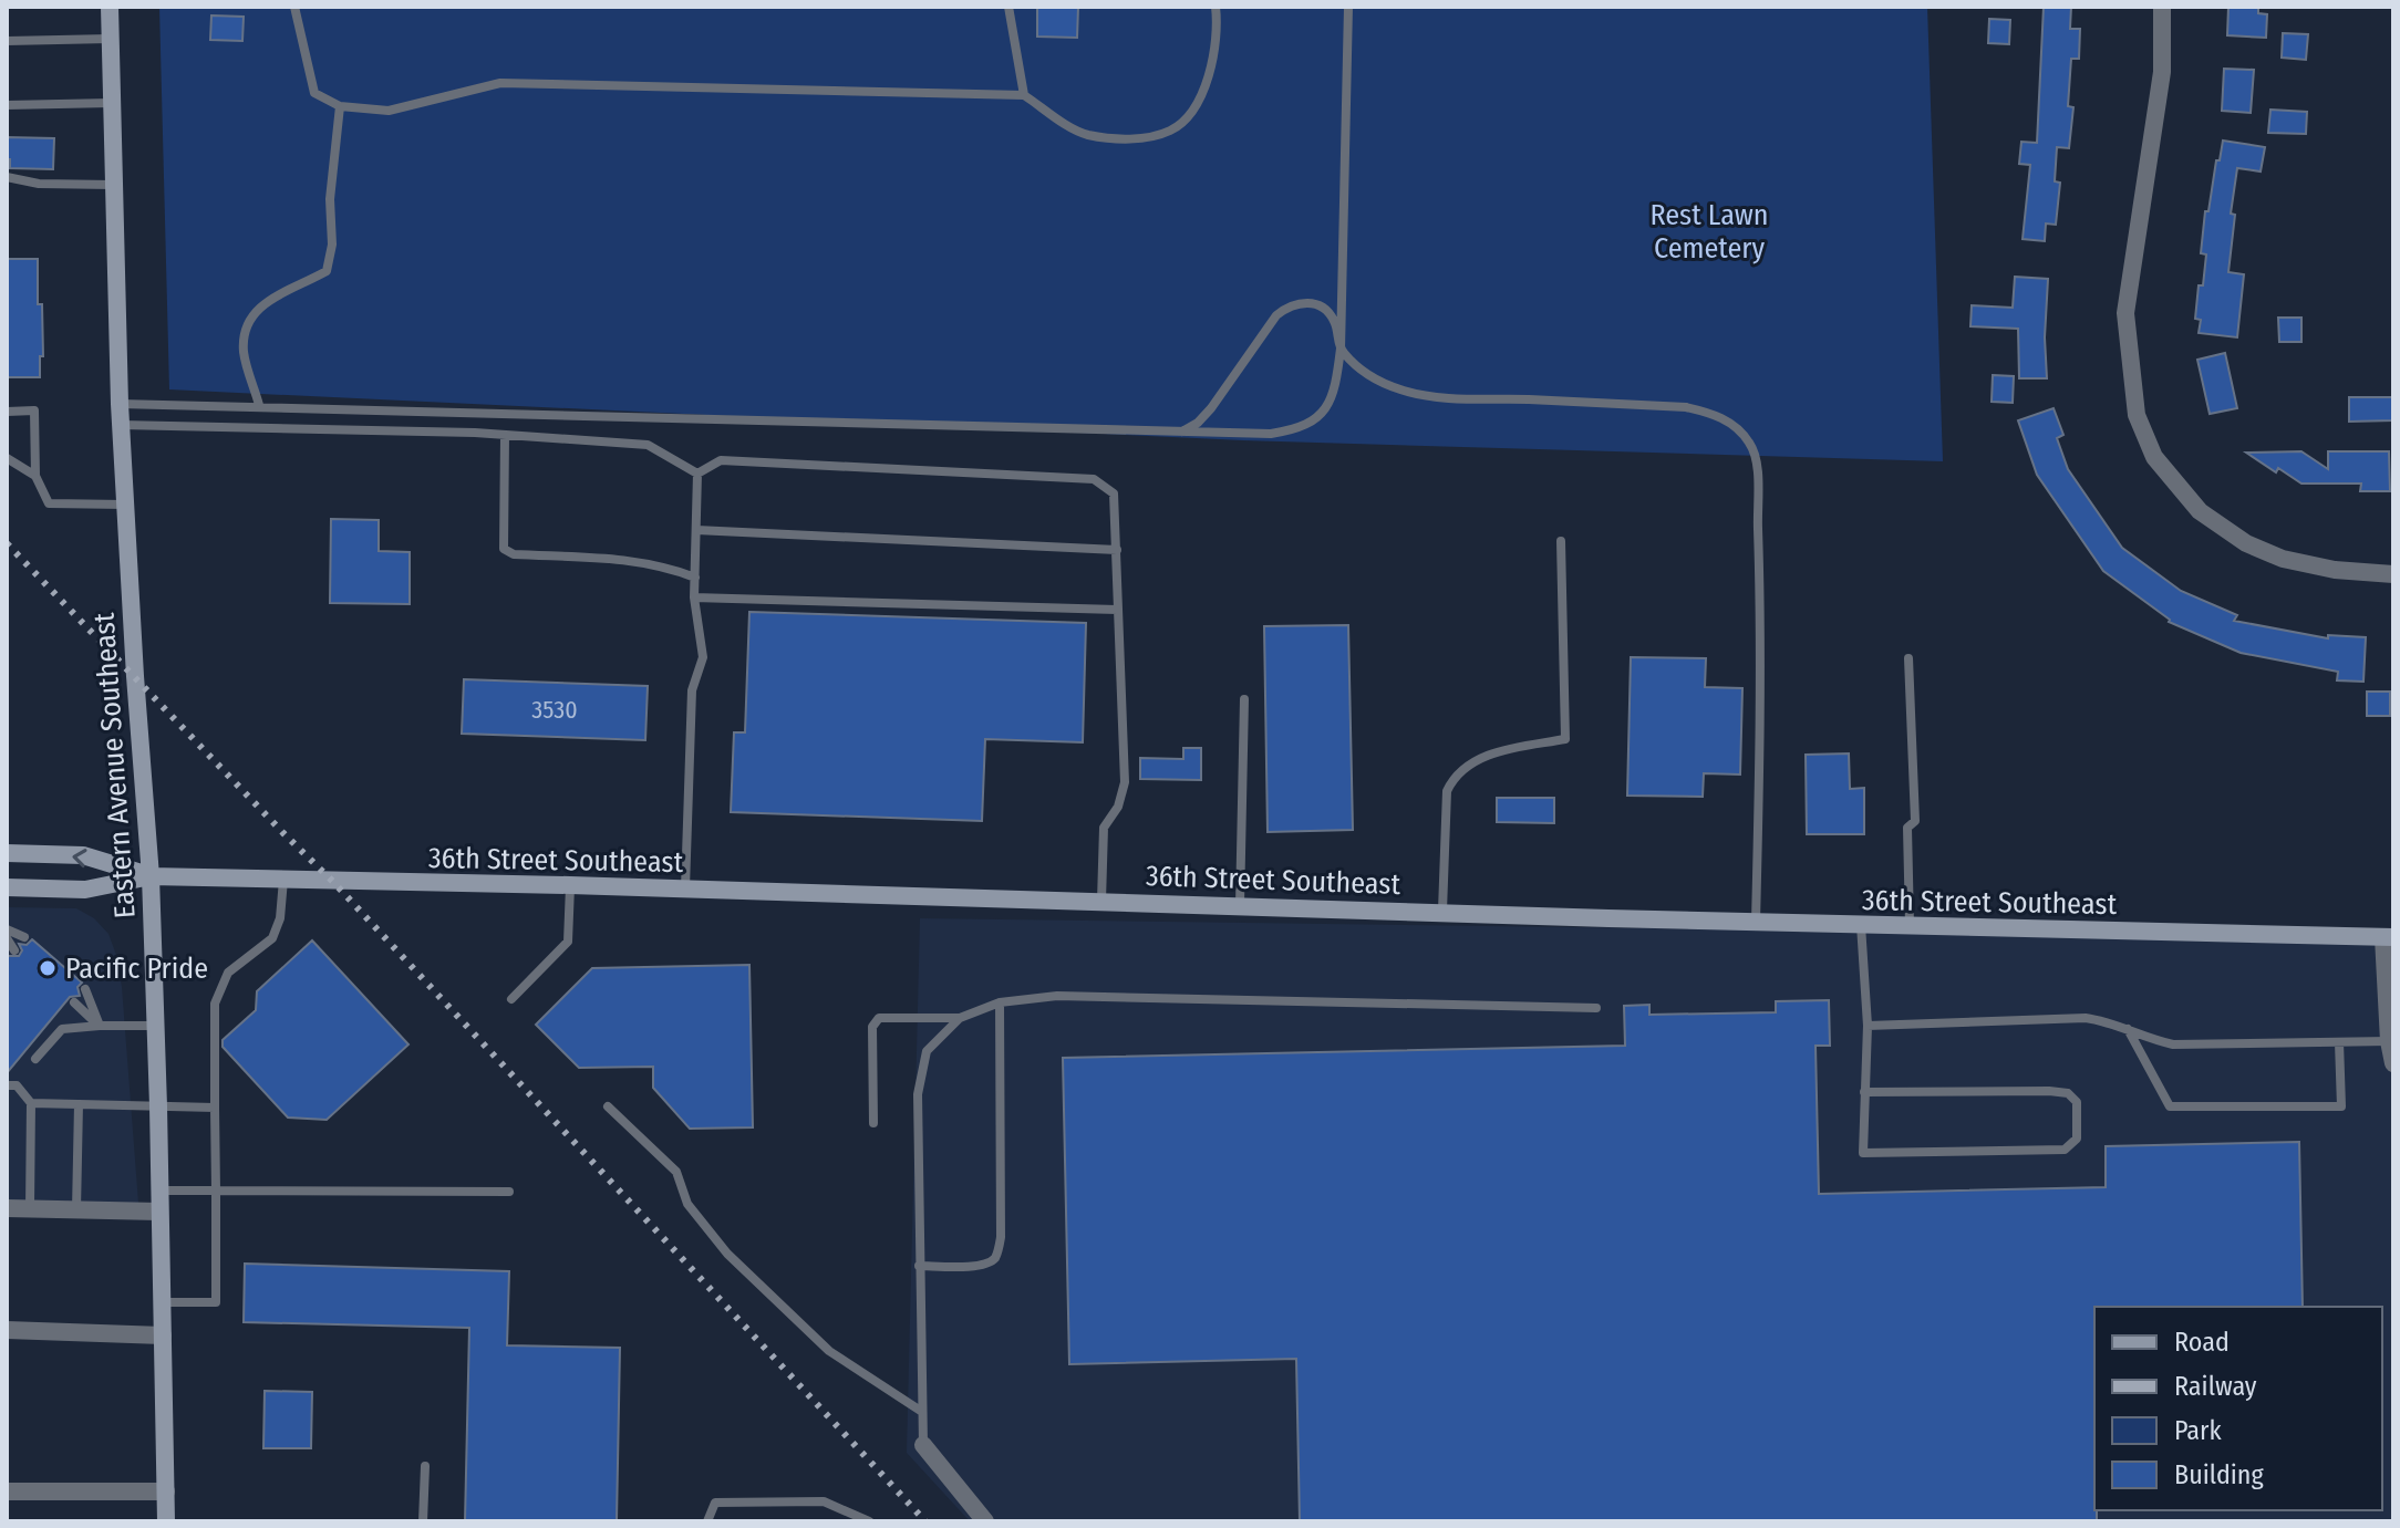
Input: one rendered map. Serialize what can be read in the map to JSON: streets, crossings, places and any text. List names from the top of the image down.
{
  "streets": {
    "street": ["Eastern Avenue Southeast", "36th Street Southeast"]
  },
  "crossings": [
    ["Eastern Avenue Southeast", "36th Street Southeast"]
  ],
  "parks": ["Rest Lawn Cemetery"],
  "places": ["Pacific Pride"],
  "house_numbers": ["3530"],
  "legend": [
    "Road",
    "Railway",
    "Park",
    "Building"
  ]
}
